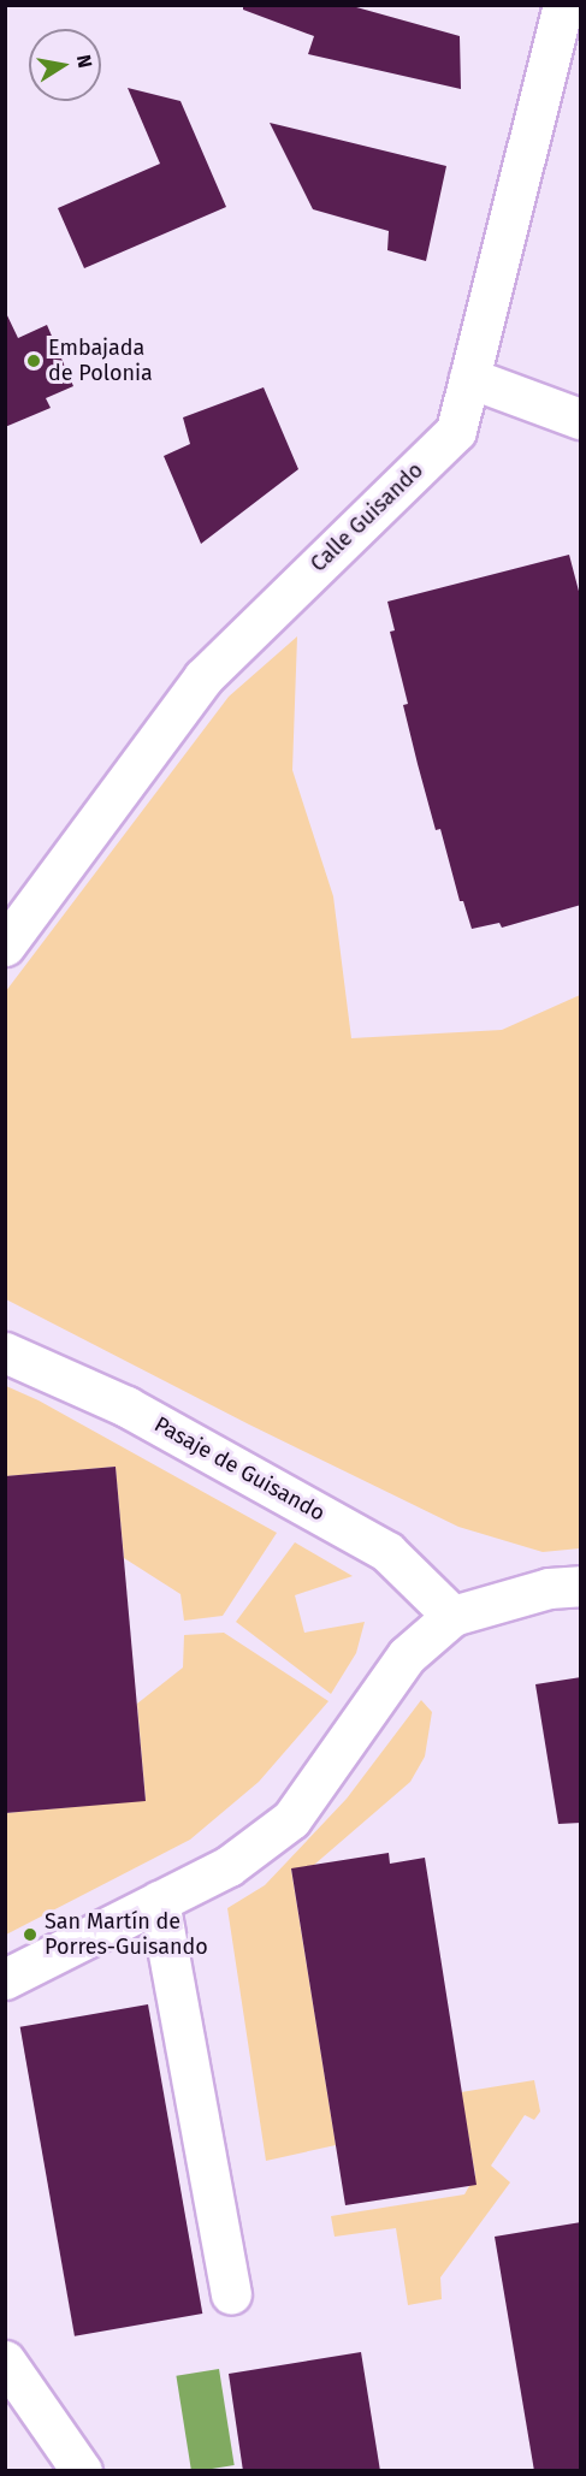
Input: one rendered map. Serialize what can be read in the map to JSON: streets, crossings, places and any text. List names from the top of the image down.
{
  "streets": {
    "street": ["Calle Guisando", "Pasaje de Guisando"]
  },
  "places": ["Embajada de Polonia", "San Martín de Porres-Guisando"],
  "north": "right"
}
